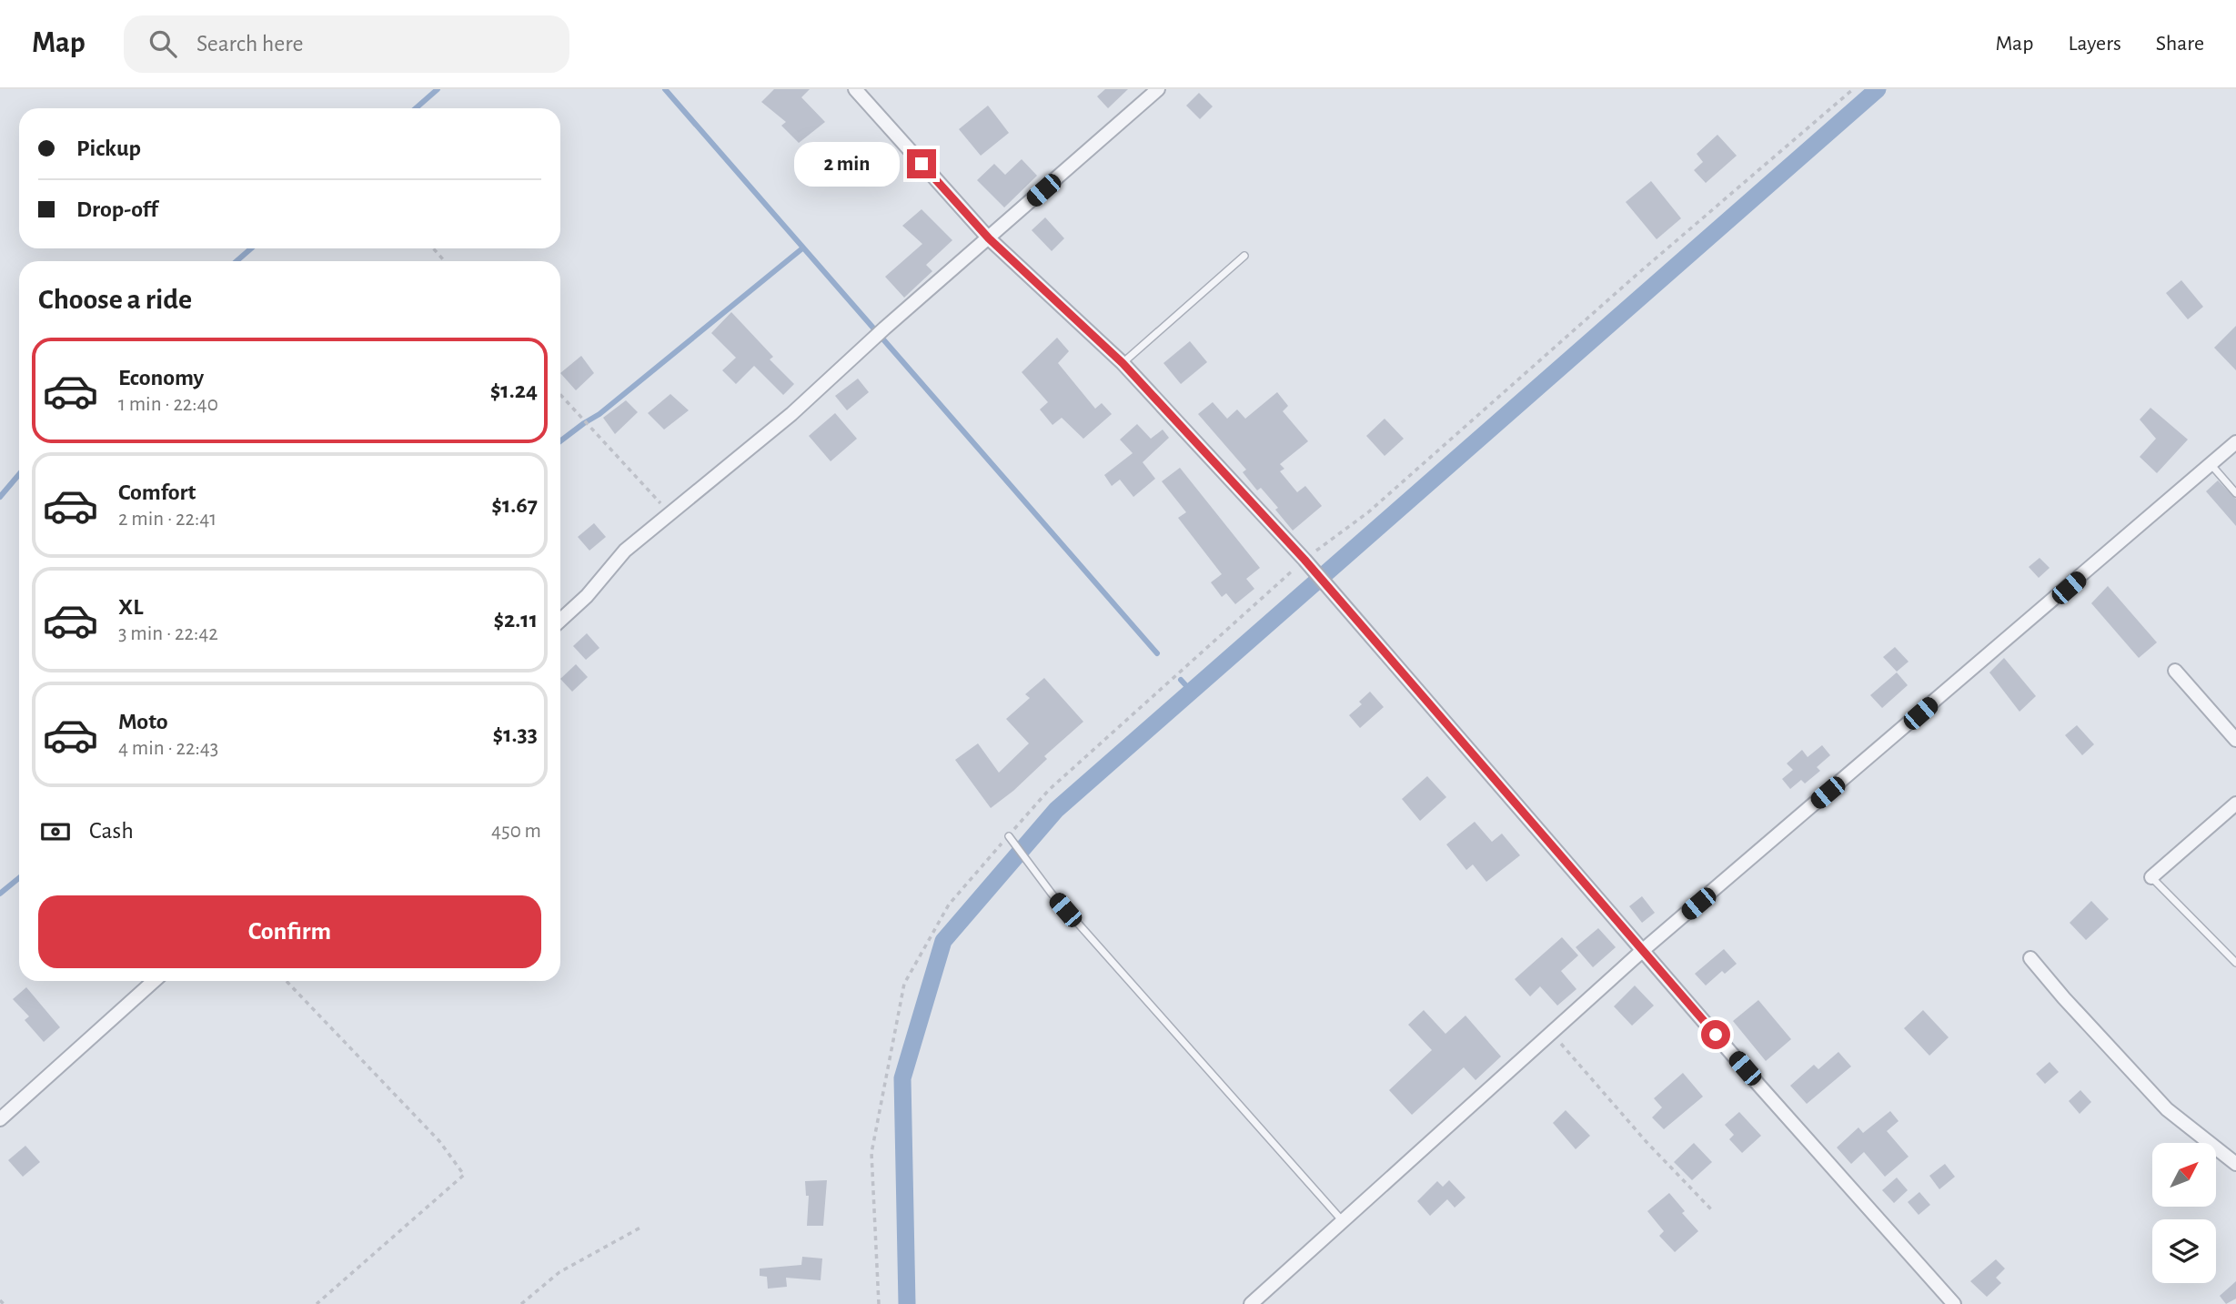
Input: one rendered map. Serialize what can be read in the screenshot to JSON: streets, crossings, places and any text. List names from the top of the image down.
{
  "north": "top right",
  "page": {
    "header": "Map",
    "search": "Search here",
    "nav": ["Map", "Layers", "Share"],
    "banner": ["Pickup", "Drop-off"],
    "bubble": "2 min",
    "heading": "Choose a ride",
    "list": [
      {
        "name": "Economy",
        "note": "1 min · 22:40",
        "value": "$1.24"
      },
      {
        "name": "Comfort",
        "note": "2 min · 22:41",
        "value": "$1.67"
      },
      {
        "name": "XL",
        "note": "3 min · 22:42",
        "value": "$2.11"
      },
      {
        "name": "Moto",
        "note": "4 min · 22:43",
        "value": "$1.33"
      }
    ],
    "pay": ["Cash", "450 m"],
    "buttons": "Confirm"
  }
}
